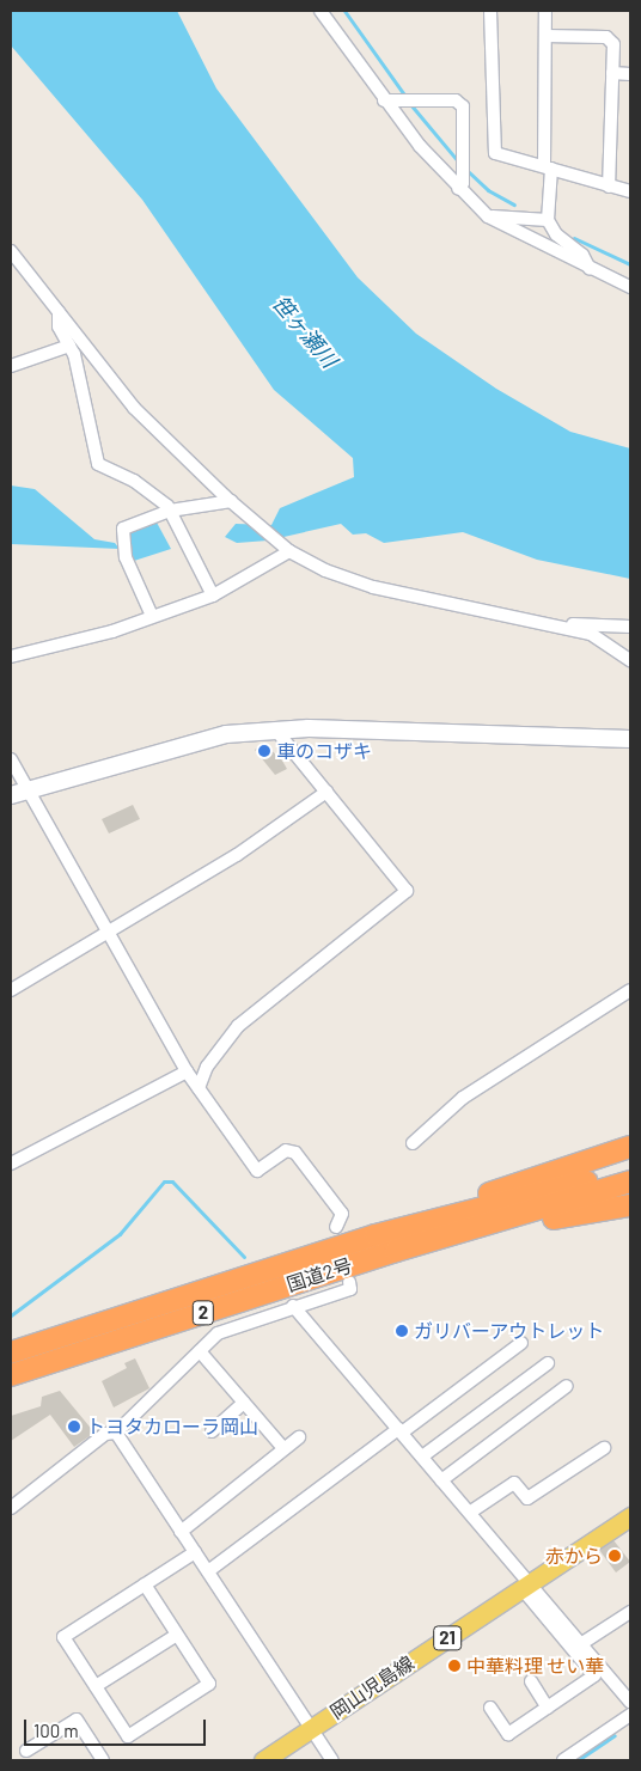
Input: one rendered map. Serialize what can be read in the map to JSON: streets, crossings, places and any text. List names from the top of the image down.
{
  "streets": {
    "highway": ["国道2号", "2"],
    "main road": ["21", "岡山児島線"]
  },
  "crossings": [
    ["国道2号", "2"]
  ],
  "water": ["笹ヶ瀬川"],
  "places": [
    "車のコザキ",
    "ガリバーアウトレット",
    "トヨタカローラ岡山",
    "赤から",
    "中華料理 せい華"
  ],
  "scale_bar": "100 m"
}
